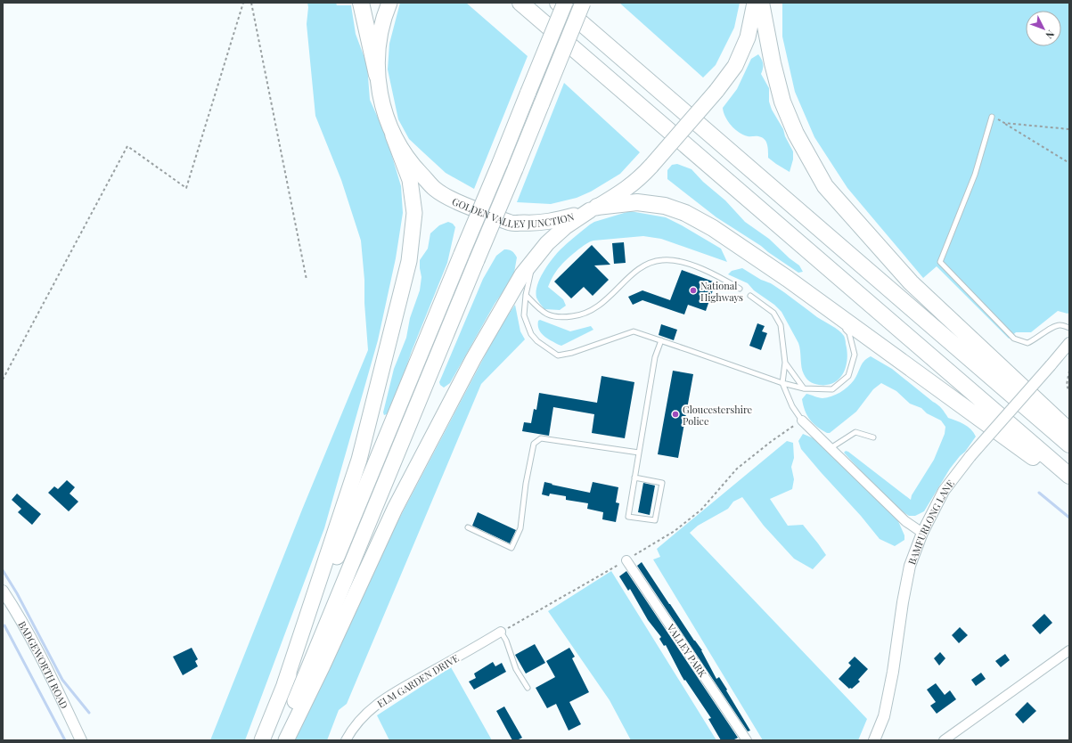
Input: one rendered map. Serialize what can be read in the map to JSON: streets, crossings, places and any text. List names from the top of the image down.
{
  "streets": {
    "highway": ["GOLDEN VALLEY JUNCTION"],
    "street": [
      "BAMFURLONG LANE",
      "VALLEY PARK",
      "BADGEWORTH ROAD",
      "ELM GARDEN DRIVE"
    ]
  },
  "places": ["National Highways", "Gloucestershire Police"],
  "north": "bottom right"
}
